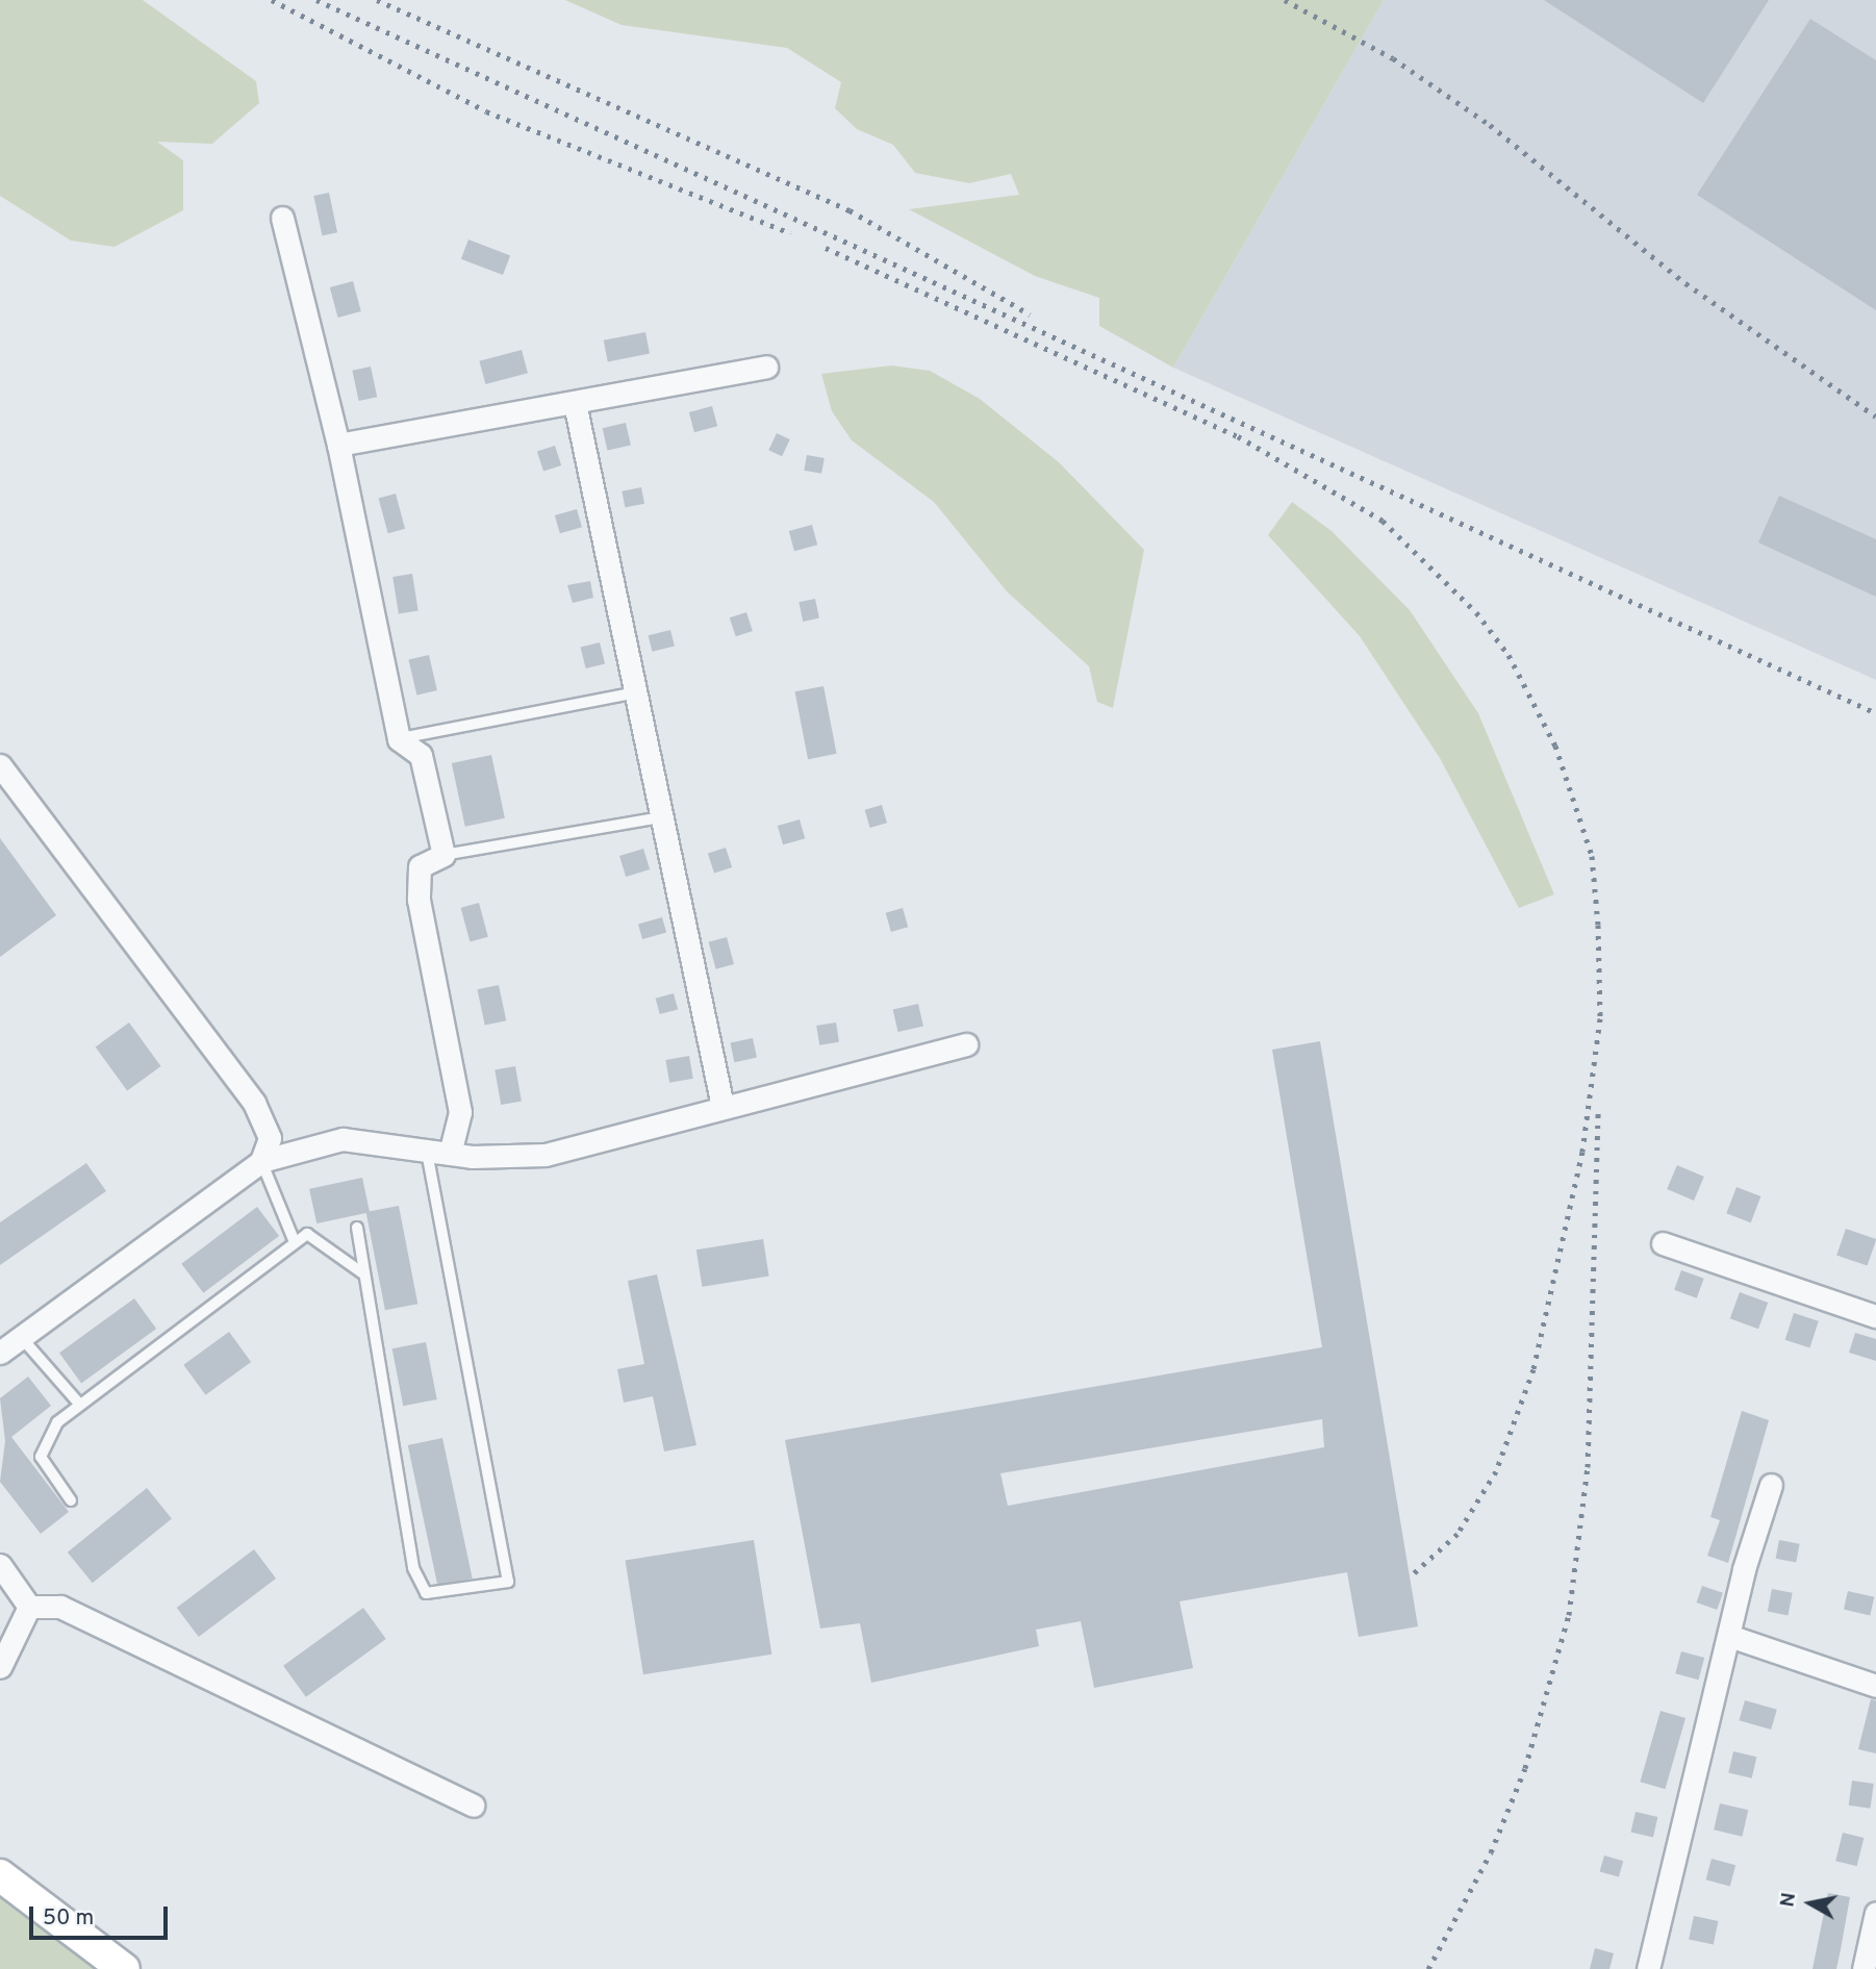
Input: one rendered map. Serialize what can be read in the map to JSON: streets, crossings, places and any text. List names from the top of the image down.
{
  "scale_bar": "50 m",
  "north": "left"
}
